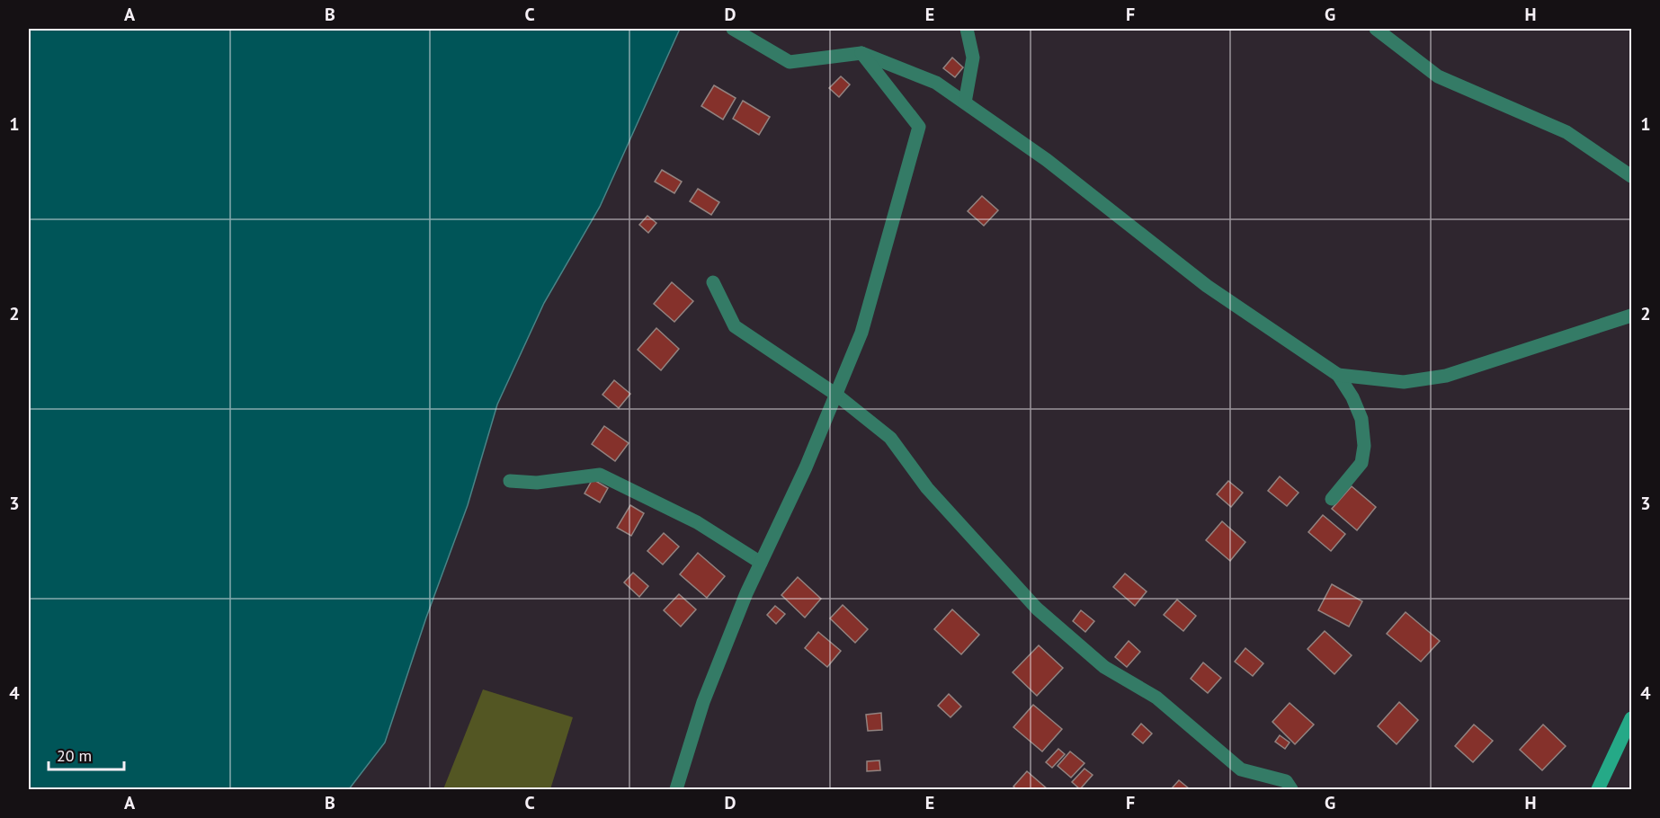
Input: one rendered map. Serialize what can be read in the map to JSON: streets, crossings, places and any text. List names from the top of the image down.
{
  "scale_bar": "20 m",
  "grid": {
    "columns": [
      "A",
      "B",
      "C",
      "D",
      "E",
      "F",
      "G",
      "H"
    ],
    "rows": [
      "1",
      "2",
      "3",
      "4"
    ]
  }
}
